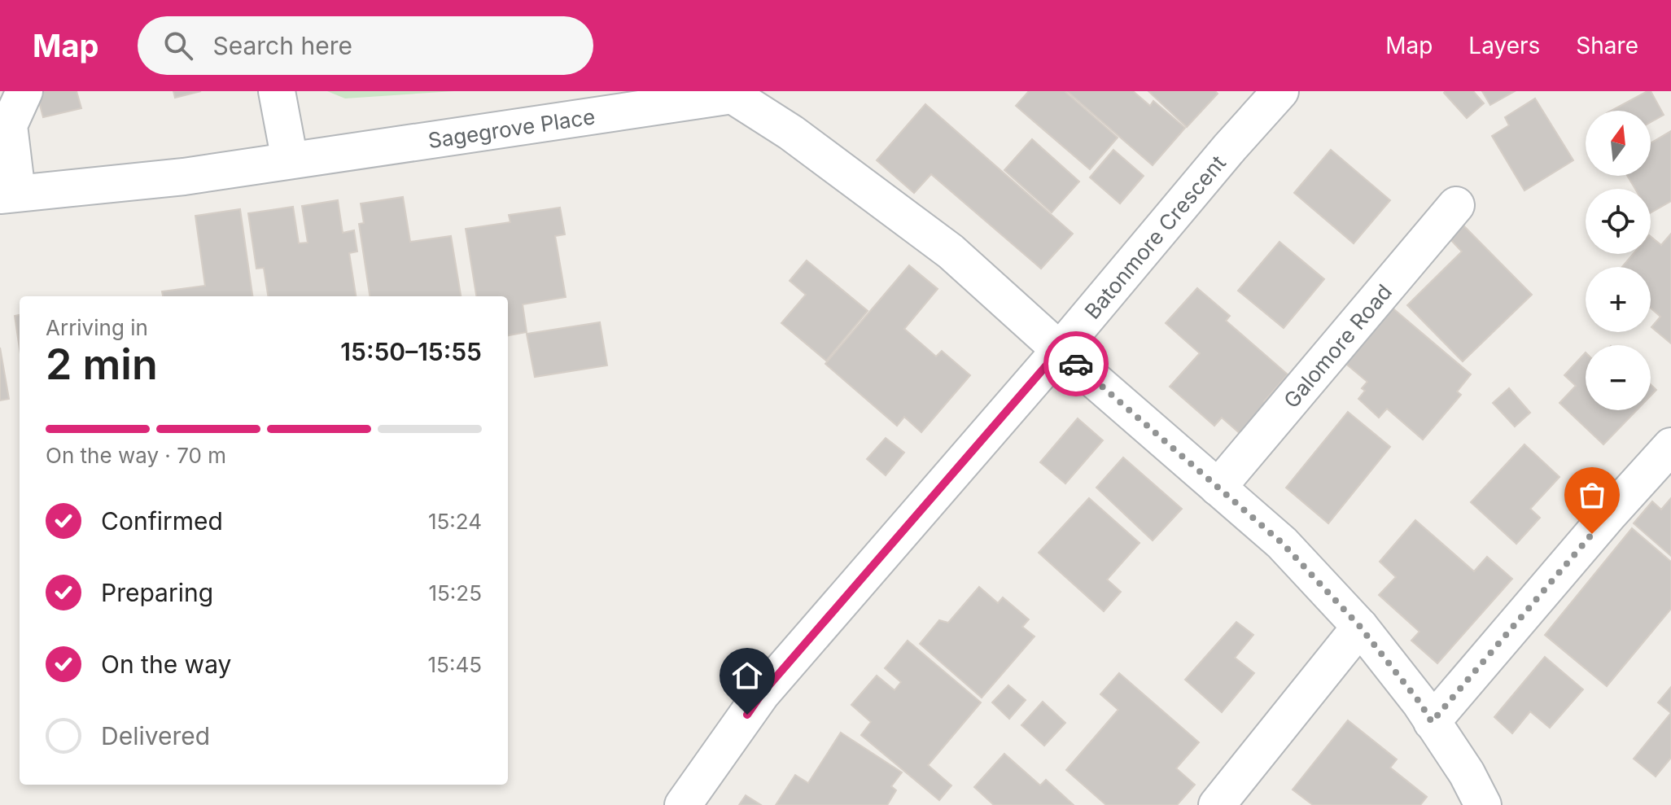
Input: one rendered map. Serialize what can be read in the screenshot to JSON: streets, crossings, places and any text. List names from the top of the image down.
{
  "streets": {
    "street": ["Sagegrove Place", "Batonmore Crescent", "Galomore Road"]
  },
  "crossings": [
    ["Sagegrove Place", "Batonmore Crescent"]
  ],
  "north": "top",
  "page": {
    "header": "Map",
    "search": "Search here",
    "nav": ["Map", "Layers", "Share"],
    "map_buttons": ["+", "−"],
    "heading": ["2 min", "Arriving in", "15:50–15:55"],
    "bar": "On the way · 70 m",
    "list": [
      ["Confirmed", "15:24"],
      ["Preparing", "15:25"],
      ["On the way", "15:45"],
      "Delivered"
    ]
  }
}
